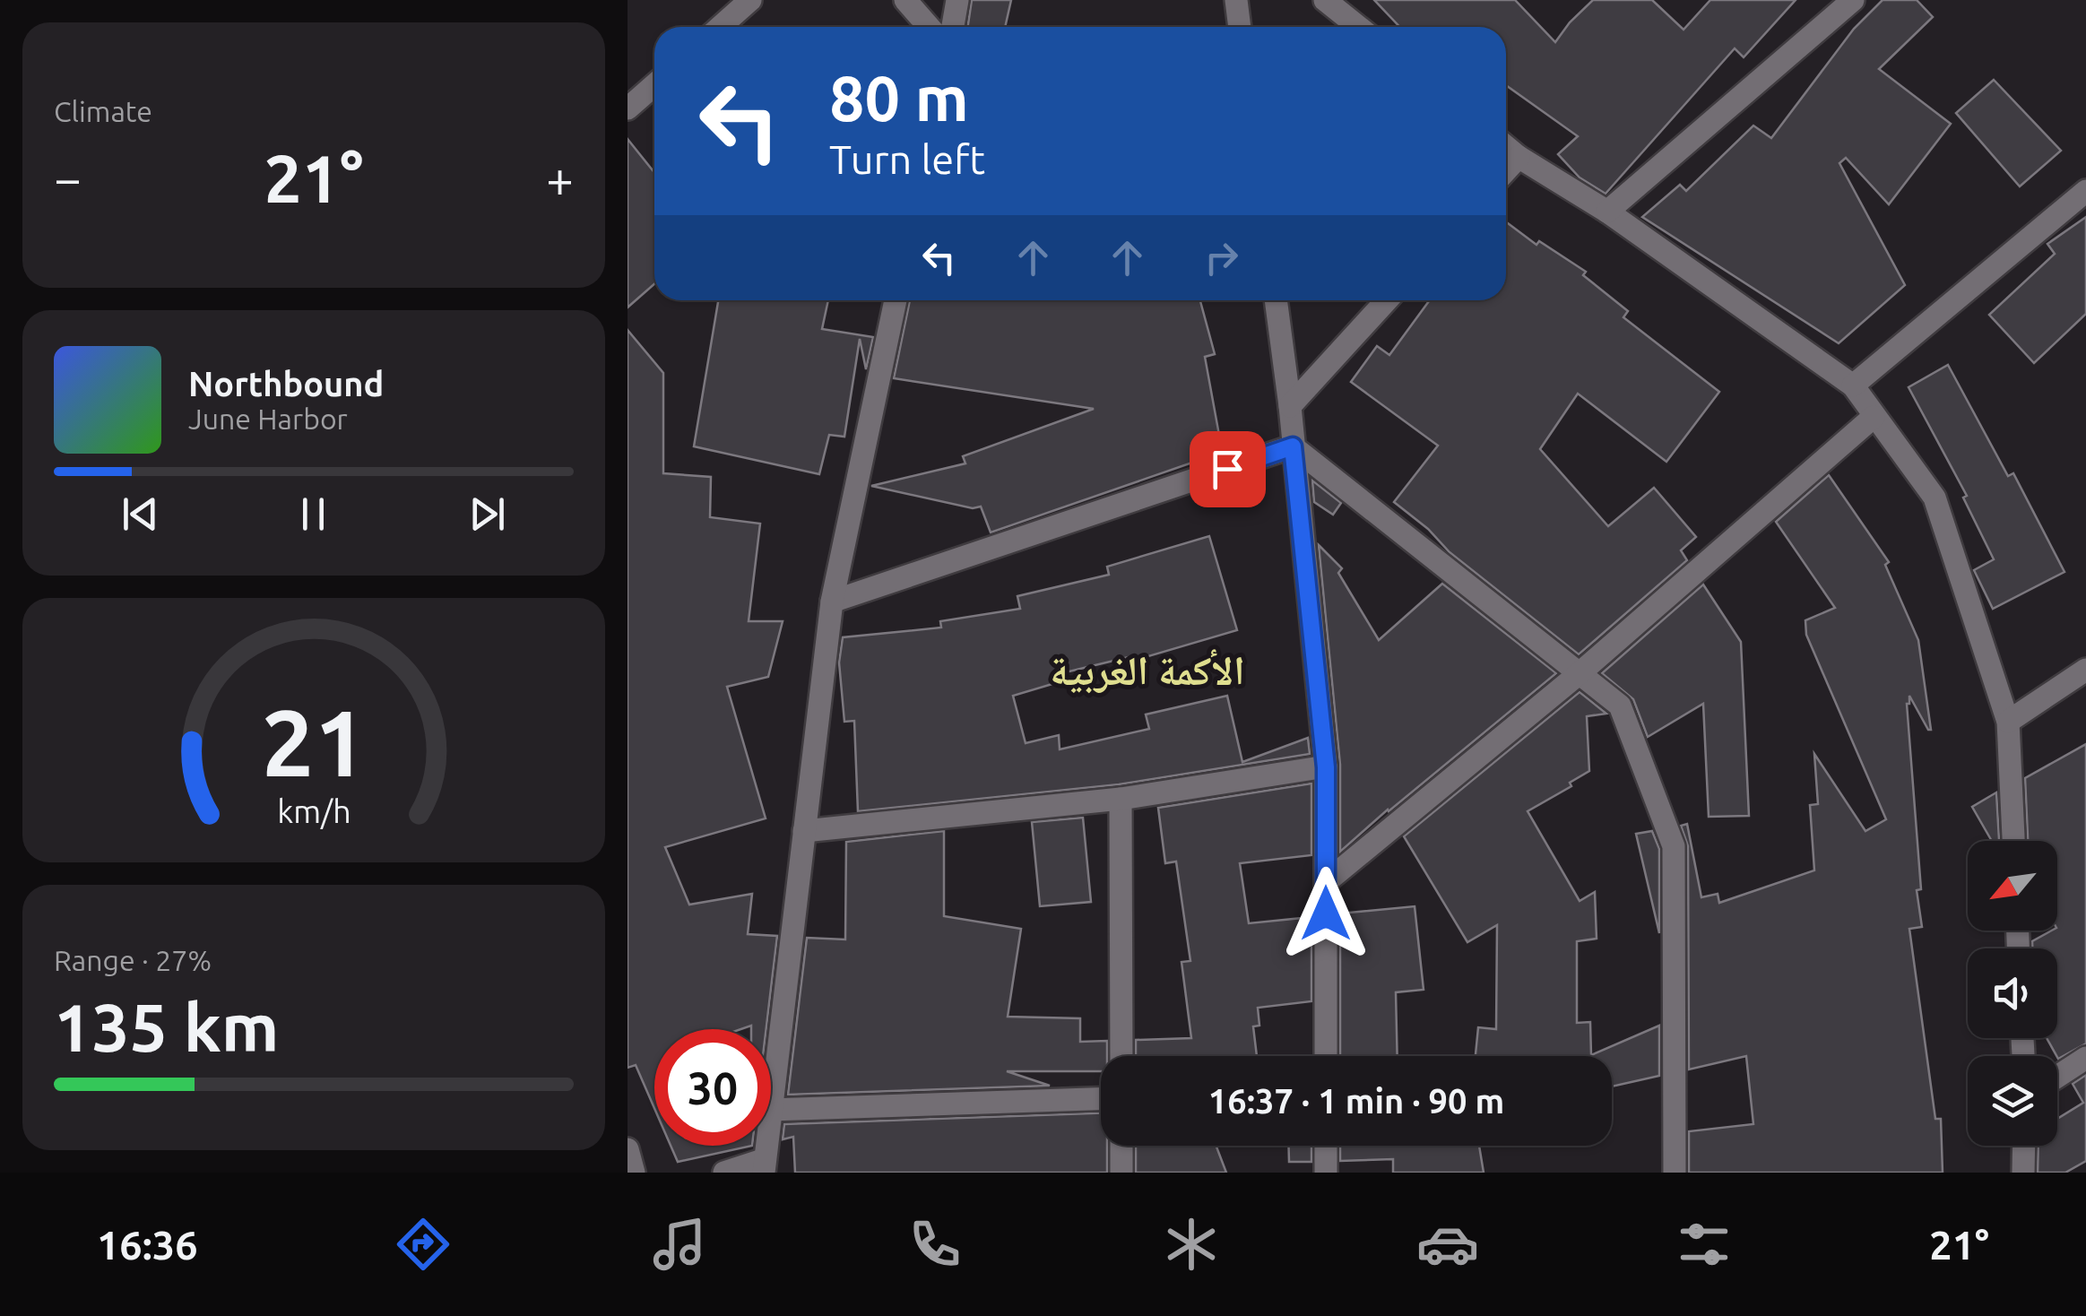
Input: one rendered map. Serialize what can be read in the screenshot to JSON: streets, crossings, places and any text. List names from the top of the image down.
{
  "districts": ["الأكمة الغربية"],
  "north": "bottom left",
  "page": {
    "tile": [
      "Climate",
      ["Range · 27%", "135 km"]
    ],
    "turn": ["80 m", "Turn left"],
    "heat": ["−", "21°", "+"],
    "song": ["Northbound", "June Harbor"],
    "limit": "30",
    "trip": "16:37 · 1 min · 90 m",
    "tabs": ["16:36", "21°"],
    "gauge": ["21", "km/h"]
  }
}
